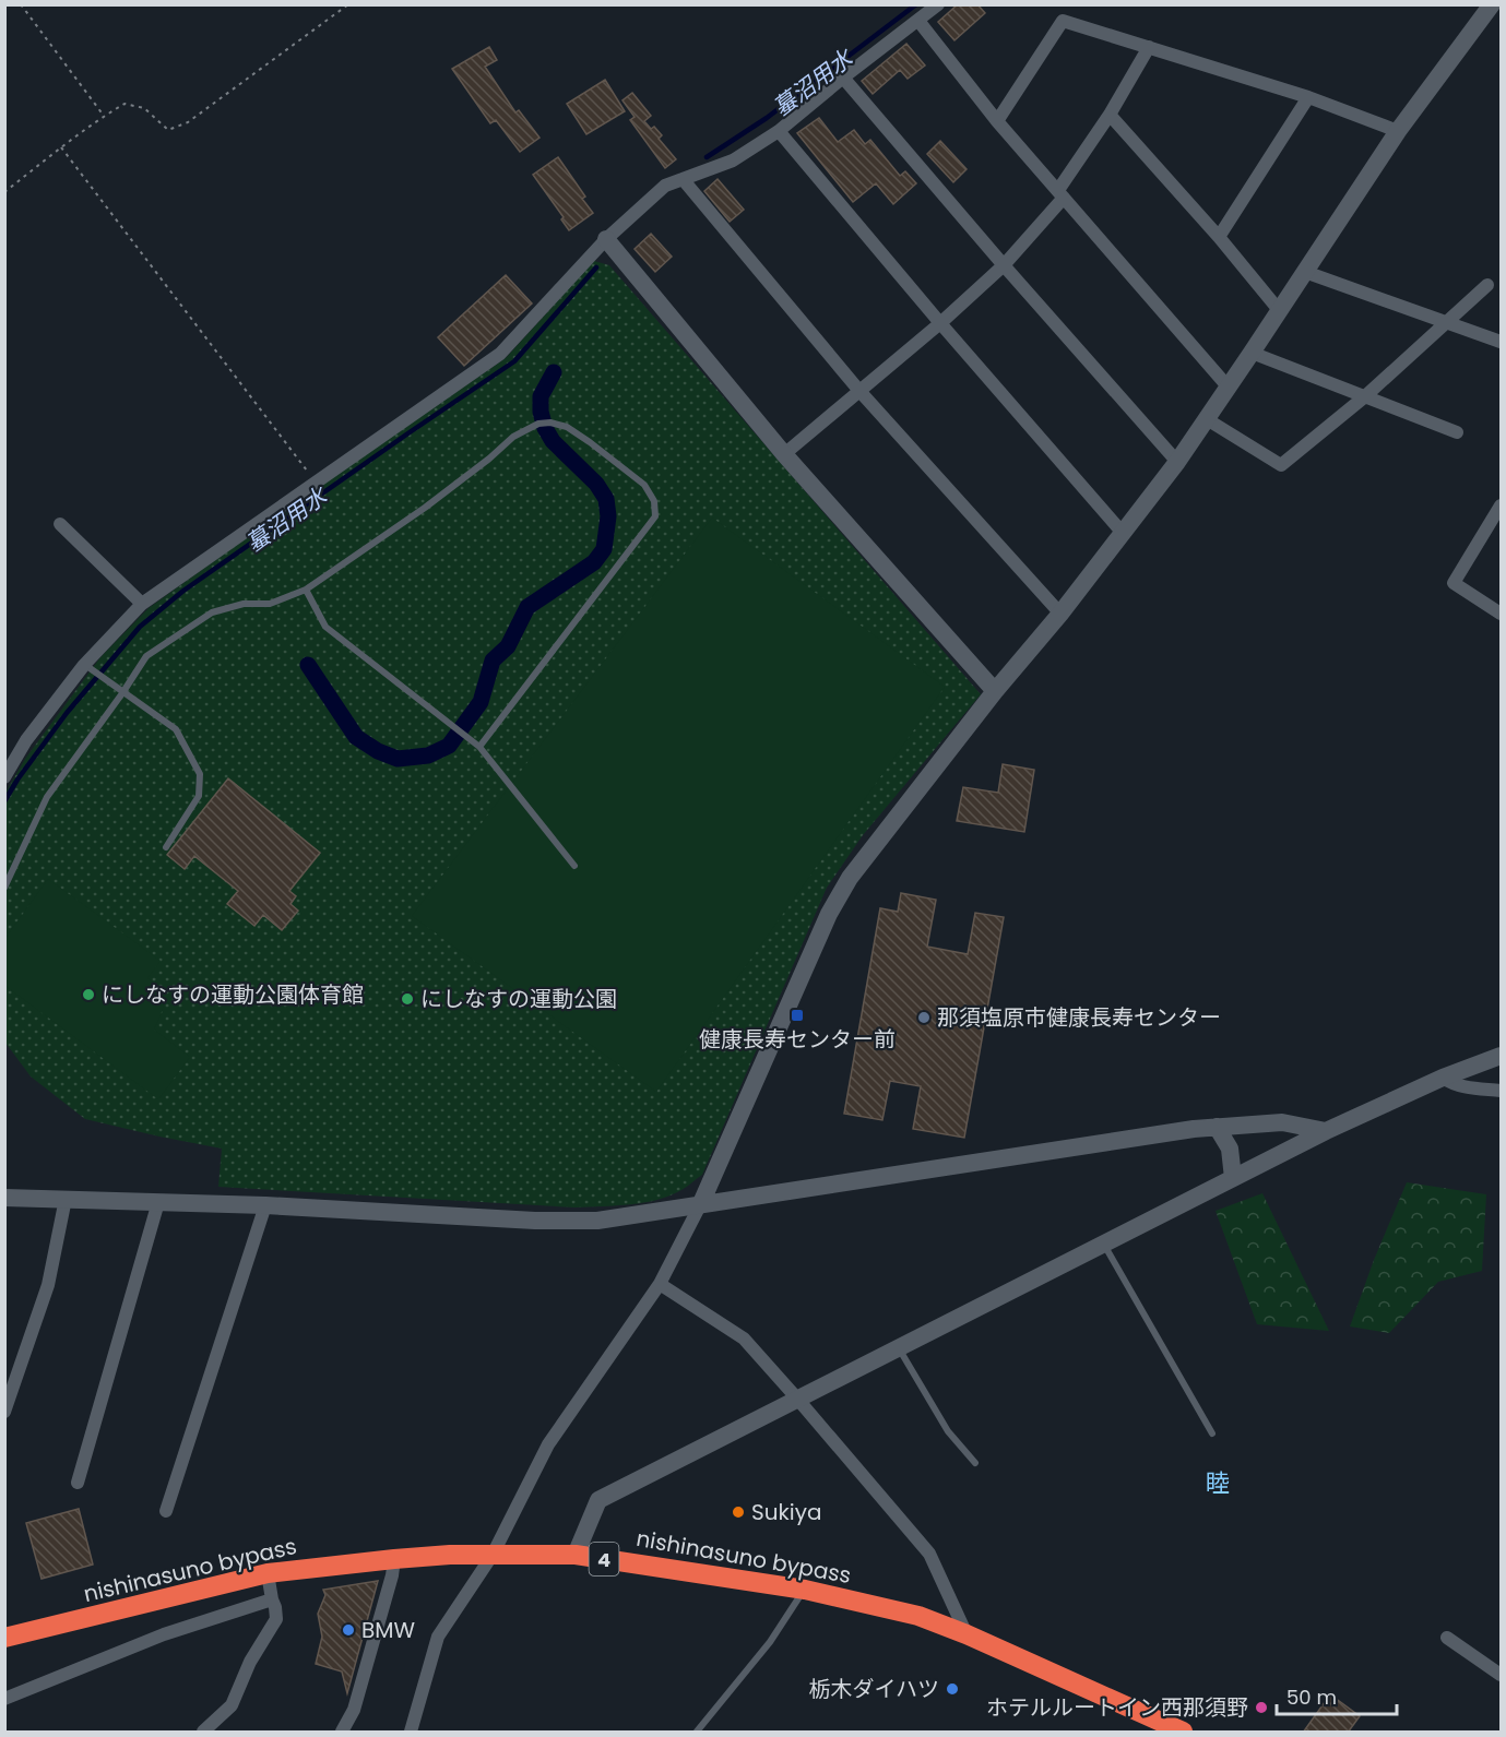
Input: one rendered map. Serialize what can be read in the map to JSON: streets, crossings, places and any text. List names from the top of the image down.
{
  "streets": {
    "highway": ["nishinasuno bypass", "4"]
  },
  "districts": ["睦"],
  "water": ["蟇沼用水"],
  "places": {
    "other": [
      "にしなすの運動公園体育館",
      "にしなすの運動公園",
      "那須塩原市健康長寿センター",
      "Sukiya",
      "BMW",
      "栃木ダイハツ",
      "ホテルルートイン西那須野"
    ],
    "transit": ["健康長寿センター前"]
  },
  "scale_bar": "50 m"
}
